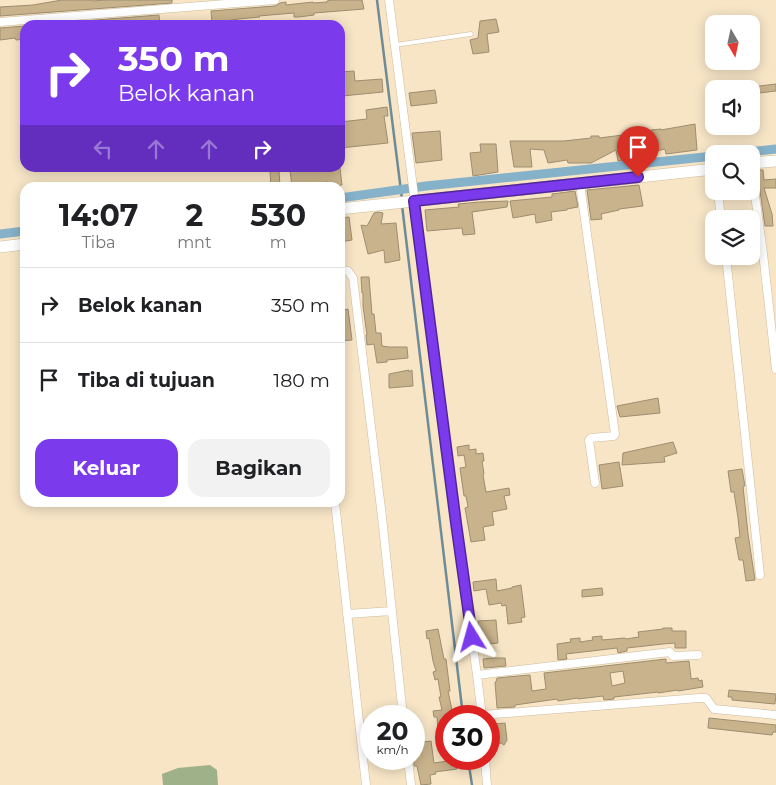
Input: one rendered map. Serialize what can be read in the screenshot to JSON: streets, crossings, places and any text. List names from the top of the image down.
{
  "north": "bottom",
  "page": {
    "turn": ["350 m", "Belok kanan"],
    "eta": [
      "14:07",
      "Tiba",
      "2",
      "mnt",
      "530",
      "m"
    ],
    "list": [
      {
        "name": "Belok kanan",
        "value": "350 m"
      },
      {
        "name": "Tiba di tujuan",
        "value": "180 m"
      }
    ],
    "buttons": ["Keluar", "Bagikan"],
    "speed": "20 km/h",
    "limit": "30"
  }
}
